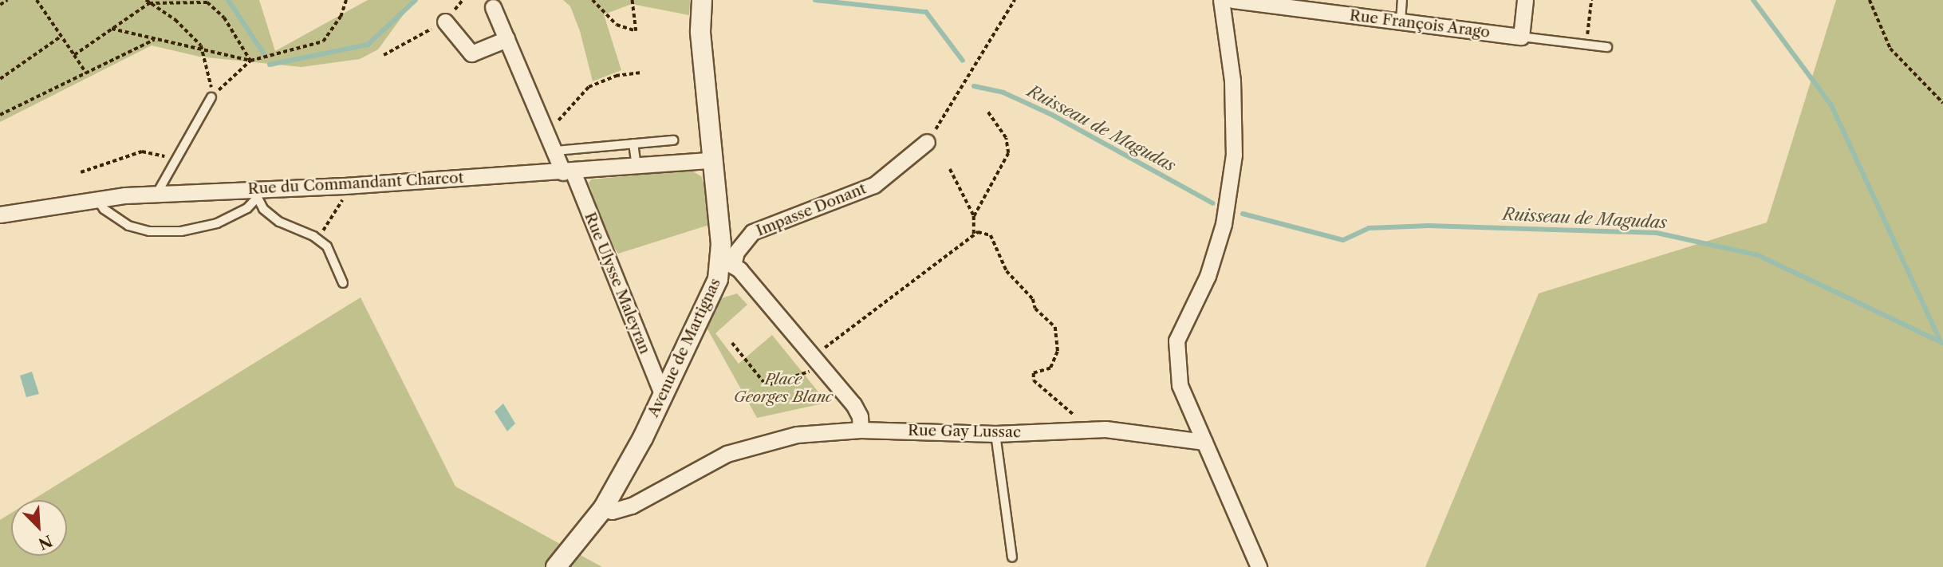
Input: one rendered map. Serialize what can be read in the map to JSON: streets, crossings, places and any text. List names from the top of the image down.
{
  "streets": {
    "street": [
      "Rue François Arago",
      "Rue du Commandant Charcot",
      "Impasse Donant",
      "Rue Ulysse Maleyran",
      "Avenue de Martignas",
      "Rue Gay Lussac"
    ]
  },
  "crossings": [
    ["Rue du Commandant Charcot", "Rue Ulysse Maleyran"],
    ["Rue du Commandant Charcot", "Avenue de Martignas"],
    ["Impasse Donant", "Avenue de Martignas"],
    ["Rue Ulysse Maleyran", "Avenue de Martignas"],
    ["Avenue de Martignas", "Rue Gay Lussac"]
  ],
  "water": ["Ruisseau de Magudas"],
  "parks": ["Place Georges Blanc"],
  "north": "bottom right"
}
